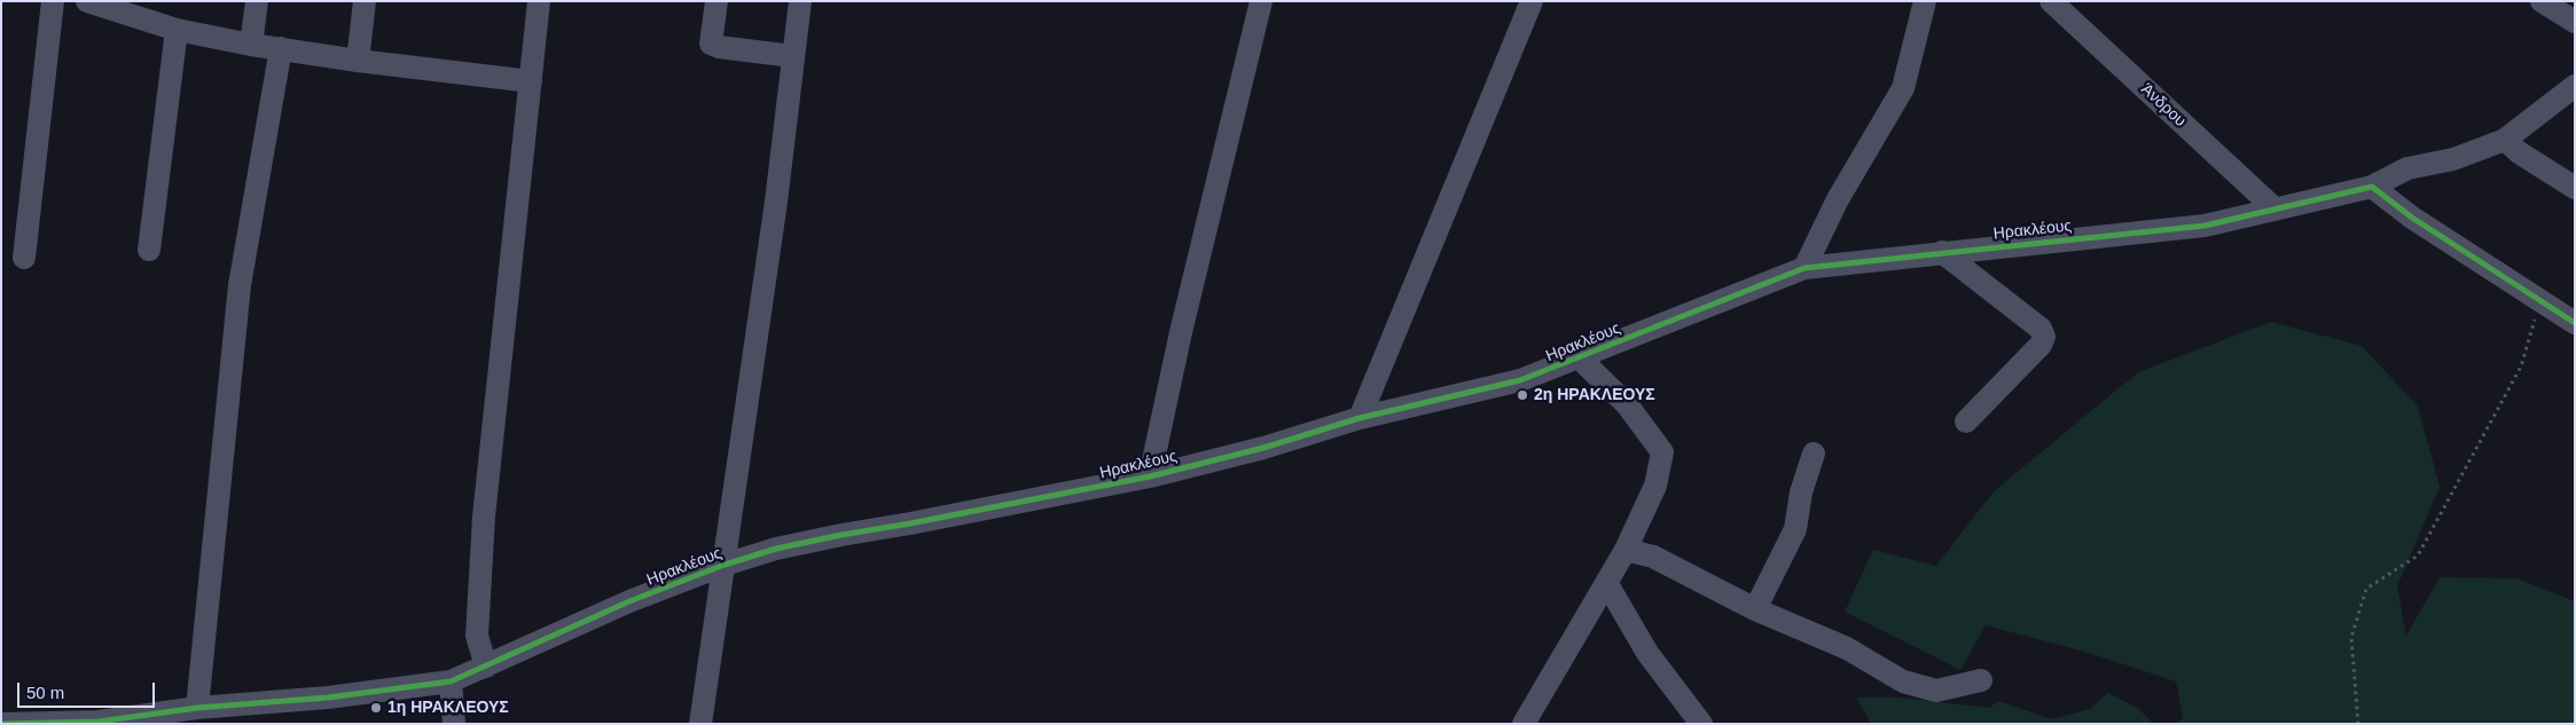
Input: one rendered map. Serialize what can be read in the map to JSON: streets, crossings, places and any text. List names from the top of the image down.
{
  "streets": {
    "street": ["Άνδρου", "Ηρακλέους"]
  },
  "crossings": [
    ["Άνδρου", "Ηρακλέους"]
  ],
  "places": ["2η ΗΡΑΚΛΕΟΥΣ", "1η ΗΡΑΚΛΕΟΥΣ"],
  "scale_bar": "50 m"
}
